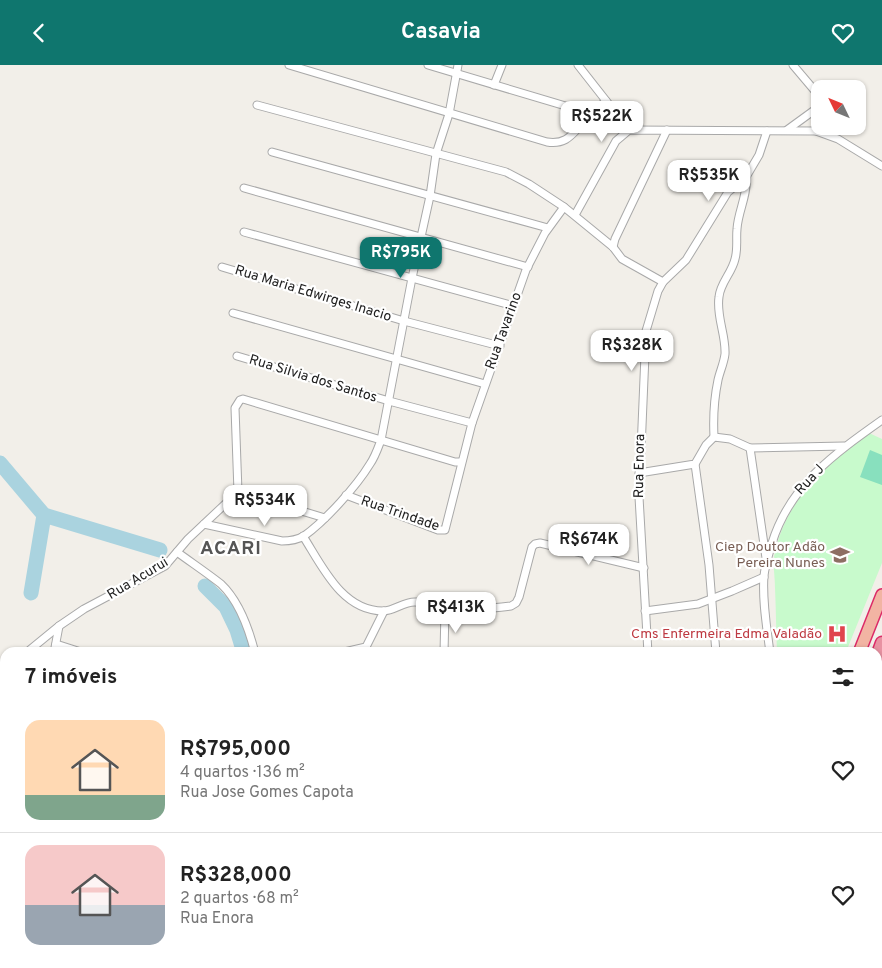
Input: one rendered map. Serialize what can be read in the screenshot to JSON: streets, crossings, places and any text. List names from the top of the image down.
{
  "streets": {
    "street": [
      "Rua Maria Edwirges Inacio",
      "Rua Tavarino",
      "Rua Silvia dos Santos",
      "Rua Enora",
      "Rua J",
      "Rua Trindade",
      "Rua Acurui"
    ]
  },
  "crossings": [
    ["Rua Maria Edwirges Inacio", "Rua Tavarino"],
    ["Rua Tavarino", "Rua Silvia dos Santos"],
    ["Rua Tavarino", "Rua Trindade"]
  ],
  "districts": ["ACARI"],
  "places": {
    "school or university": ["Ciep Doutor Adão Pereira Nunes"],
    "hospital": ["Cms Enfermeira Edma Valadão"]
  },
  "north": "top left",
  "page": {
    "header": "Casavia",
    "price": [
      "R$522K",
      "R$535K",
      "R$795K",
      "R$328K",
      "R$534K",
      "R$674K",
      "R$413K"
    ],
    "heading": "7 imóveis",
    "list": [
      {
        "name": "R$795,000",
        "note": "4 quartos · 136 m² · Rua Jose Gomes Capota"
      },
      {
        "name": "R$328,000",
        "note": "2 quartos · 68 m² · Rua Enora"
      }
    ]
  }
}
